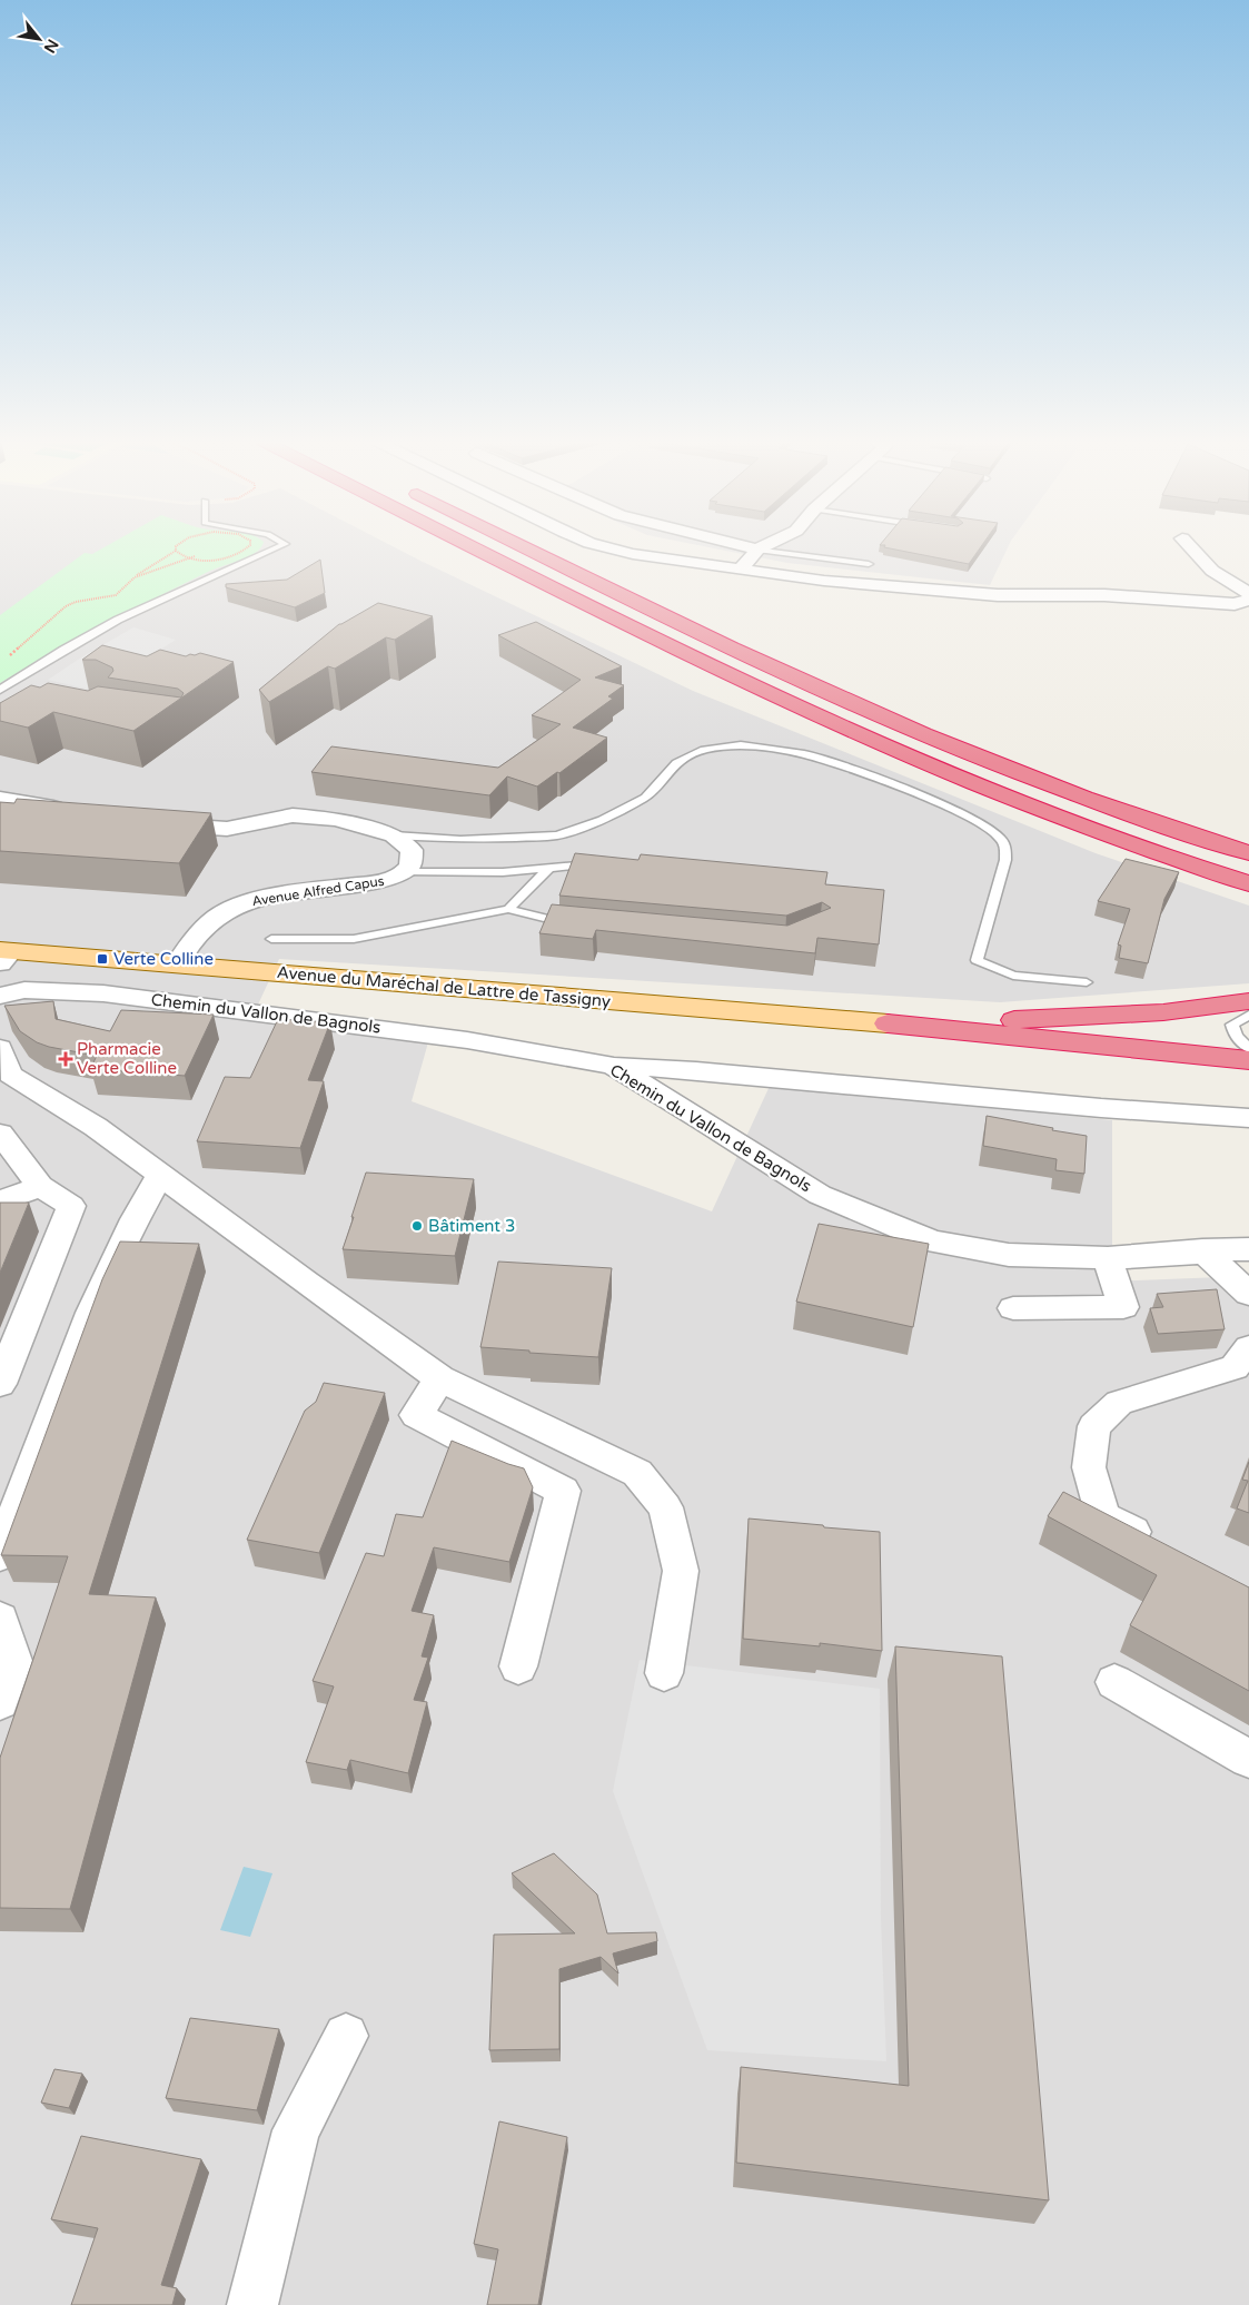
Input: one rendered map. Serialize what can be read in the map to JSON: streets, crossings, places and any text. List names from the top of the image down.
{
  "streets": {
    "main road": ["Avenue du Maréchal de Lattre de Tassigny"],
    "street": ["Avenue Alfred Capus", "Chemin du Vallon de Bagnols"]
  },
  "crossings": [
    ["Avenue Alfred Capus", "Avenue du Maréchal de Lattre de Tassigny"]
  ],
  "places": {
    "transit": ["Verte Colline"],
    "health": ["Pharmacie Verte Colline"],
    "other": ["Bâtiment 3"]
  },
  "north": "bottom right"
}
